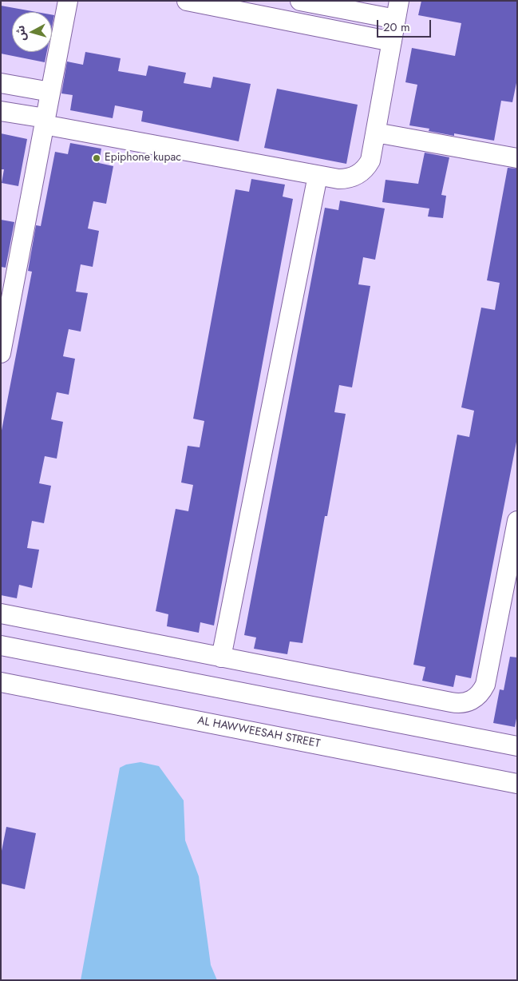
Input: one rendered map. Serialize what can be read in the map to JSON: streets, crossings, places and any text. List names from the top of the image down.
{
  "streets": {
    "street": ["AL HAWWEESAH STREET"]
  },
  "places": ["Epiphone kupac"],
  "scale_bar": "20 m",
  "north": "left"
}
